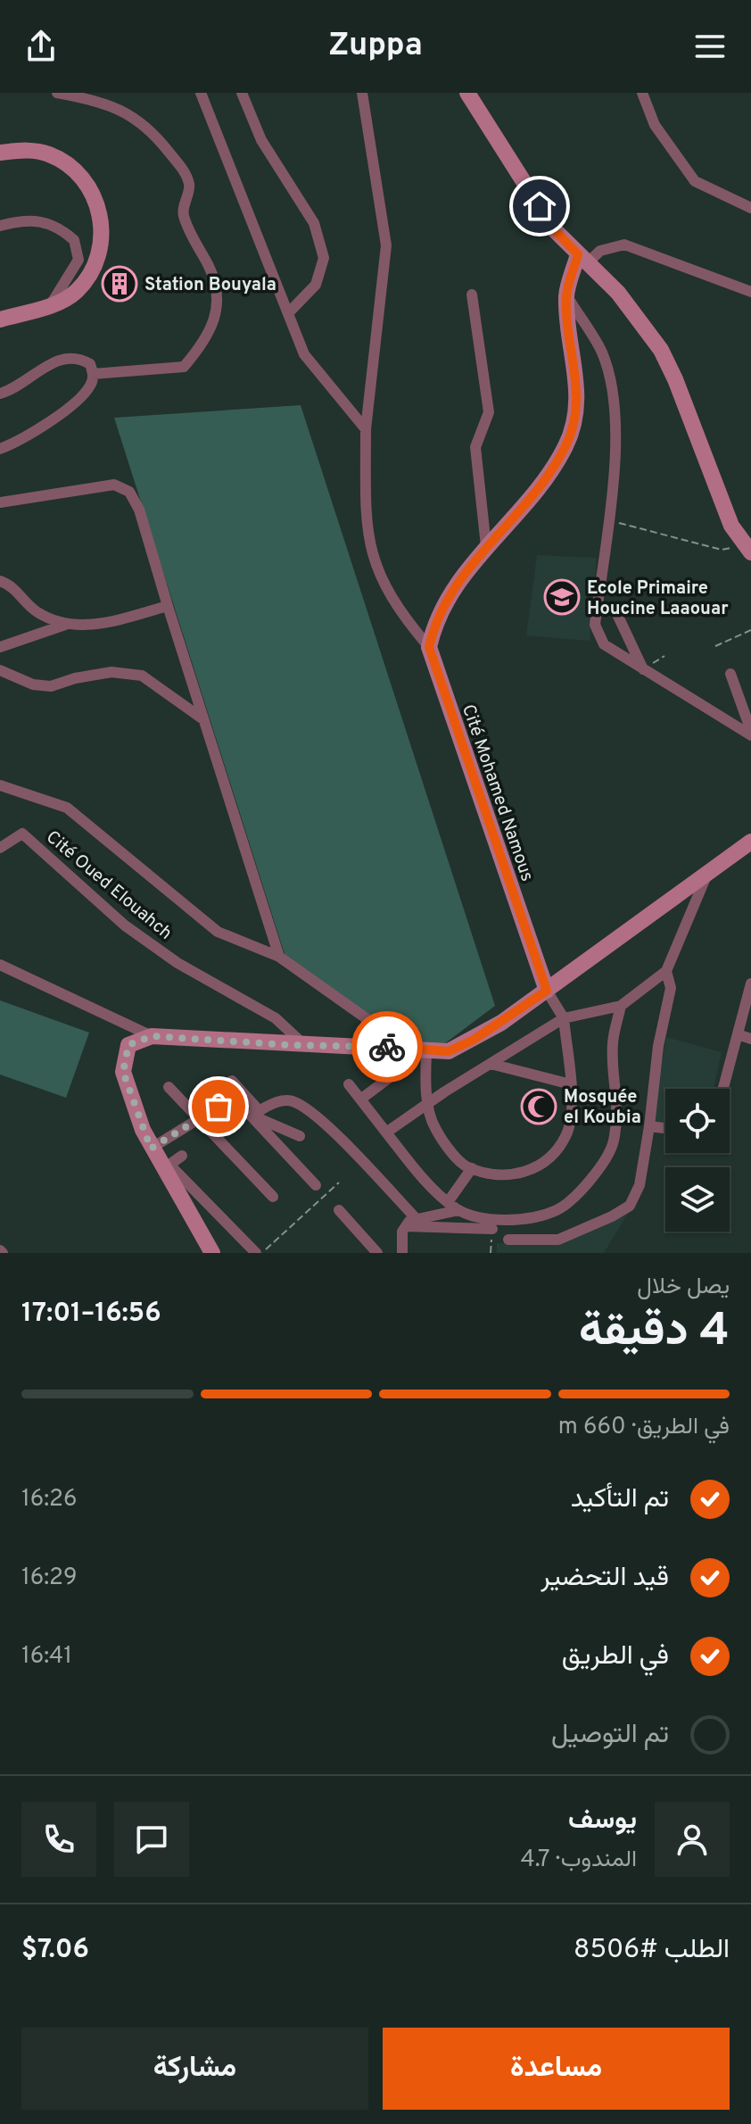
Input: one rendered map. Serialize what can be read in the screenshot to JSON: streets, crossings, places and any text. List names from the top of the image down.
{
  "streets": {
    "main road": ["Cité Mohamed Namous"],
    "street": ["Cité Oued Elouahch"]
  },
  "places": {
    "building": ["Station Bouyala"],
    "school or university": ["Ecole Primaire Houcine Laaouar"],
    "mosque": ["Mosquée el Koubia"]
  },
  "page": {
    "header": "Zuppa",
    "heading": ["4 دقيقة", "يصل خلال", "16:56–17:01"],
    "panel": [
      "يوسف",
      "المندوب · 4.7",
      "الطلب #8506",
      "$7.06"
    ],
    "bar": "في الطريق · 660 m",
    "list": [
      ["تم التأكيد", "16:26"],
      ["قيد التحضير", "16:29"],
      ["في الطريق", "16:41"],
      "تم التوصيل"
    ],
    "buttons": ["مساعدة", "مشاركة"]
  }
}
